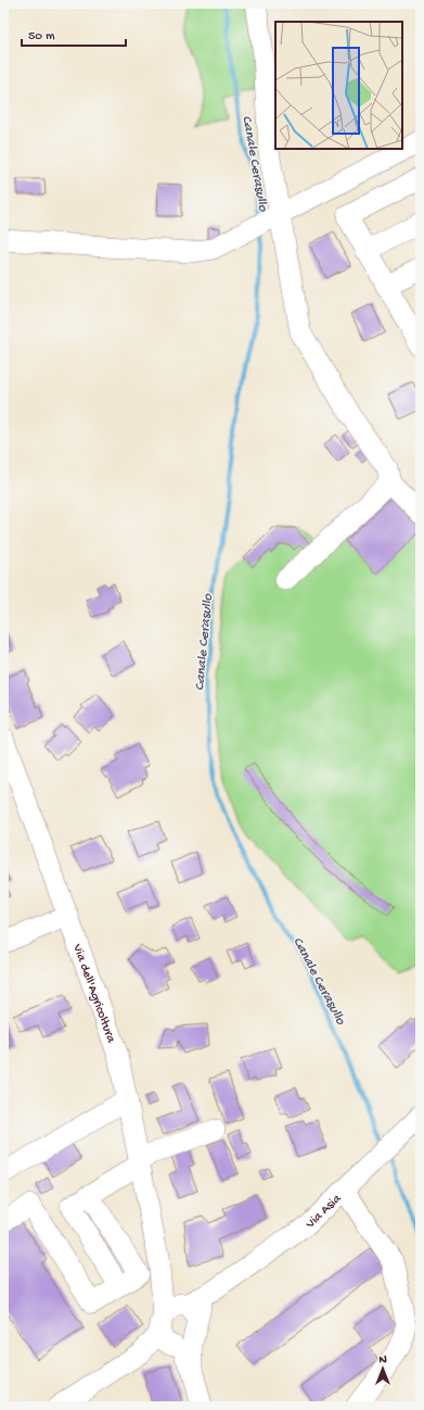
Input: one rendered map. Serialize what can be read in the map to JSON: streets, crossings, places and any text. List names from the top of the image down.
{
  "streets": {
    "street": ["Via dell'Agricoltura", "Via Asia"]
  },
  "crossings": [
    ["Via dell'Agricoltura", "Via Asia"]
  ],
  "water": ["Canale Cerasullo"],
  "scale_bar": "50 m",
  "north": "top"
}
